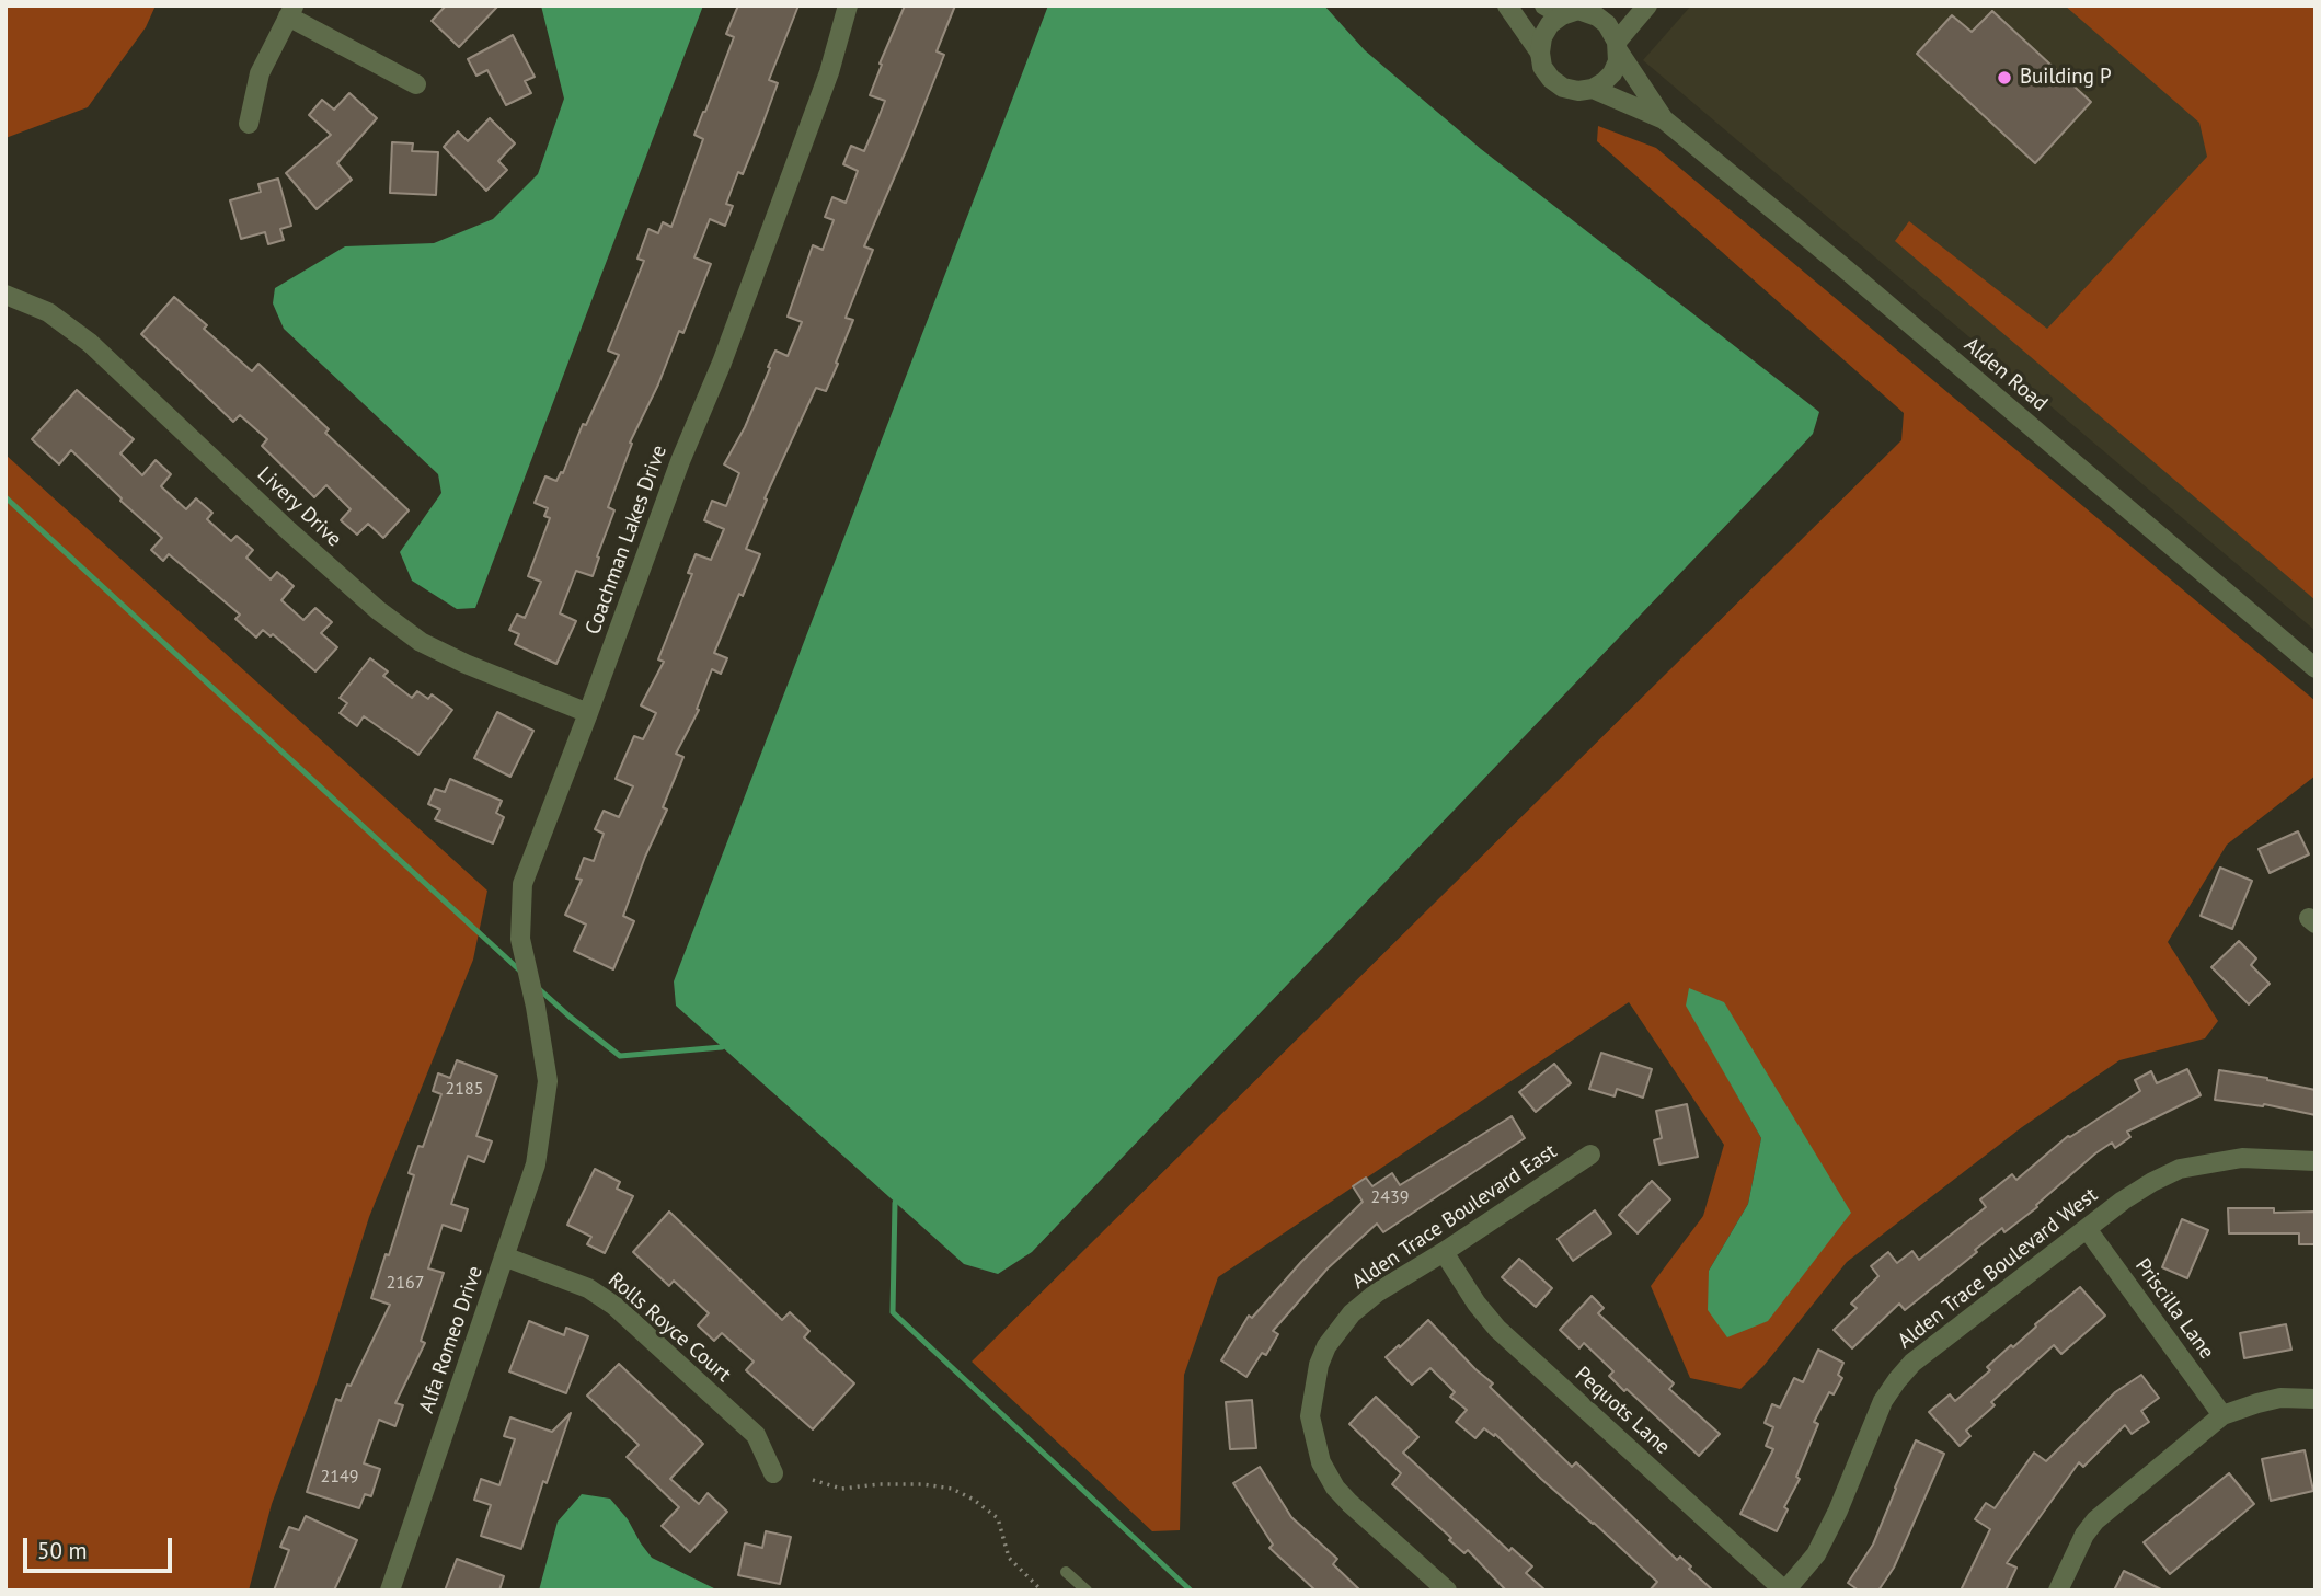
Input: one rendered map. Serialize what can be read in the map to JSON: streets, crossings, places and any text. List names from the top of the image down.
{
  "streets": {
    "street": [
      "Alden Road",
      "Livery Drive",
      "Coachman Lakes Drive",
      "Alden Trace Boulevard East",
      "Alden Trace Boulevard West",
      "Priscilla Lane",
      "Rolls Royce Court",
      "Alfa Romeo Drive",
      "Pequots Lane"
    ]
  },
  "crossings": [
    ["Livery Drive", "Coachman Lakes Drive"],
    ["Coachman Lakes Drive", "Alfa Romeo Drive"],
    ["Alden Trace Boulevard East", "Pequots Lane"],
    ["Alden Trace Boulevard West", "Priscilla Lane"],
    ["Alden Trace Boulevard West", "Pequots Lane"],
    ["Rolls Royce Court", "Alfa Romeo Drive"]
  ],
  "places": ["Building P"],
  "house_numbers": [
    "2185",
    "2439",
    "2167",
    "2149"
  ],
  "scale_bar": "50 m"
}
